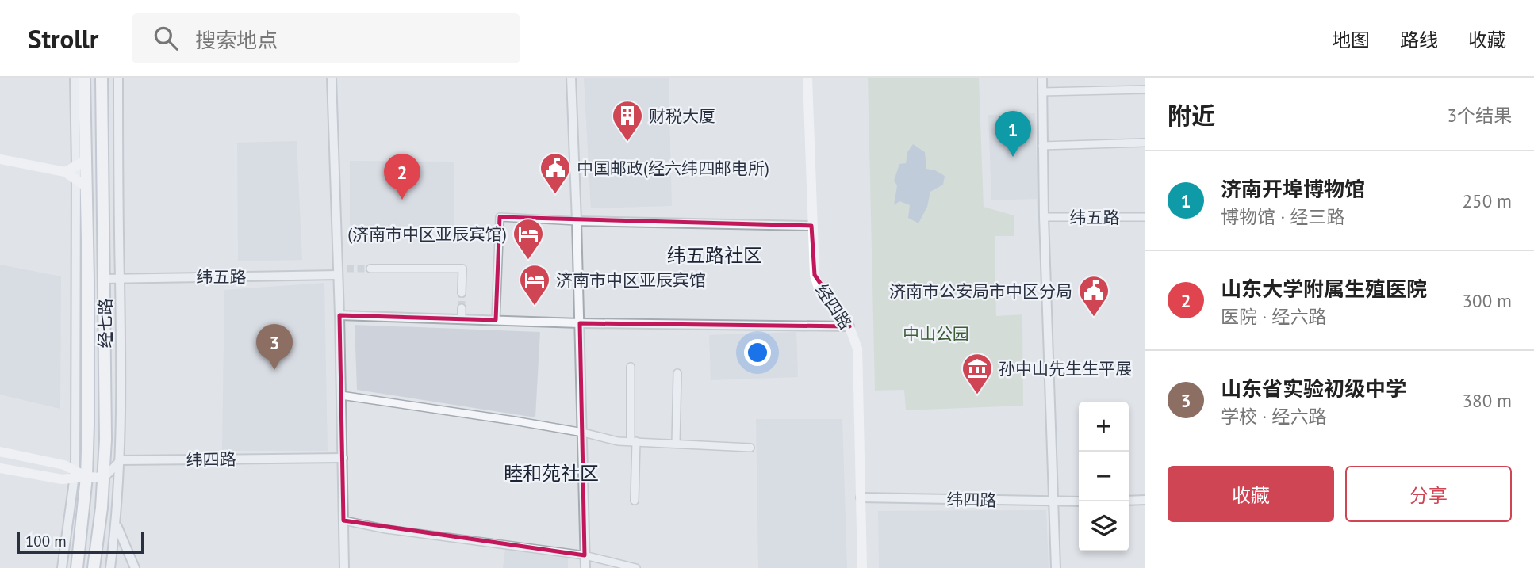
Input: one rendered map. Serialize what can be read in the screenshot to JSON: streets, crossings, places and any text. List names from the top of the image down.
{
  "streets": {
    "main road": ["经四路", "经七路"],
    "street": ["纬五路", "纬四路"]
  },
  "crossings": [
    ["纬五路", "经七路"],
    ["经四路", "纬四路"]
  ],
  "districts": ["纬五路社区", "睦和苑社区"],
  "parks": ["中山公园"],
  "places": {
    "building": ["财税大厦"],
    "public building": ["中国邮政(经六纬四邮电所)", "济南市公安局市中区分局"],
    "hotel": ["(济南市中区亚辰宾馆)", "济南市中区亚辰宾馆"],
    "museum": ["孙中山先生生平展"]
  },
  "scale_bar": "100 m",
  "page": {
    "header": "Strollr",
    "search": "搜索地点",
    "nav": ["地图", "路线", "收藏"],
    "heading": ["附近", "3个结果"],
    "pins": ["1", "2", "3"],
    "list": [
      {
        "mark": "1",
        "name": "济南开埠博物馆",
        "note": "博物馆 · 经三路",
        "value": "250 m"
      },
      {
        "mark": "2",
        "name": "山东大学附属生殖医院",
        "note": "医院 · 经六路",
        "value": "300 m"
      },
      {
        "mark": "3",
        "name": "山东省实验初级中学",
        "note": "学校 · 经六路",
        "value": "380 m"
      }
    ],
    "map_buttons": ["+", "−"],
    "buttons": ["收藏", "分享"],
    "scale": "100 m"
  }
}
